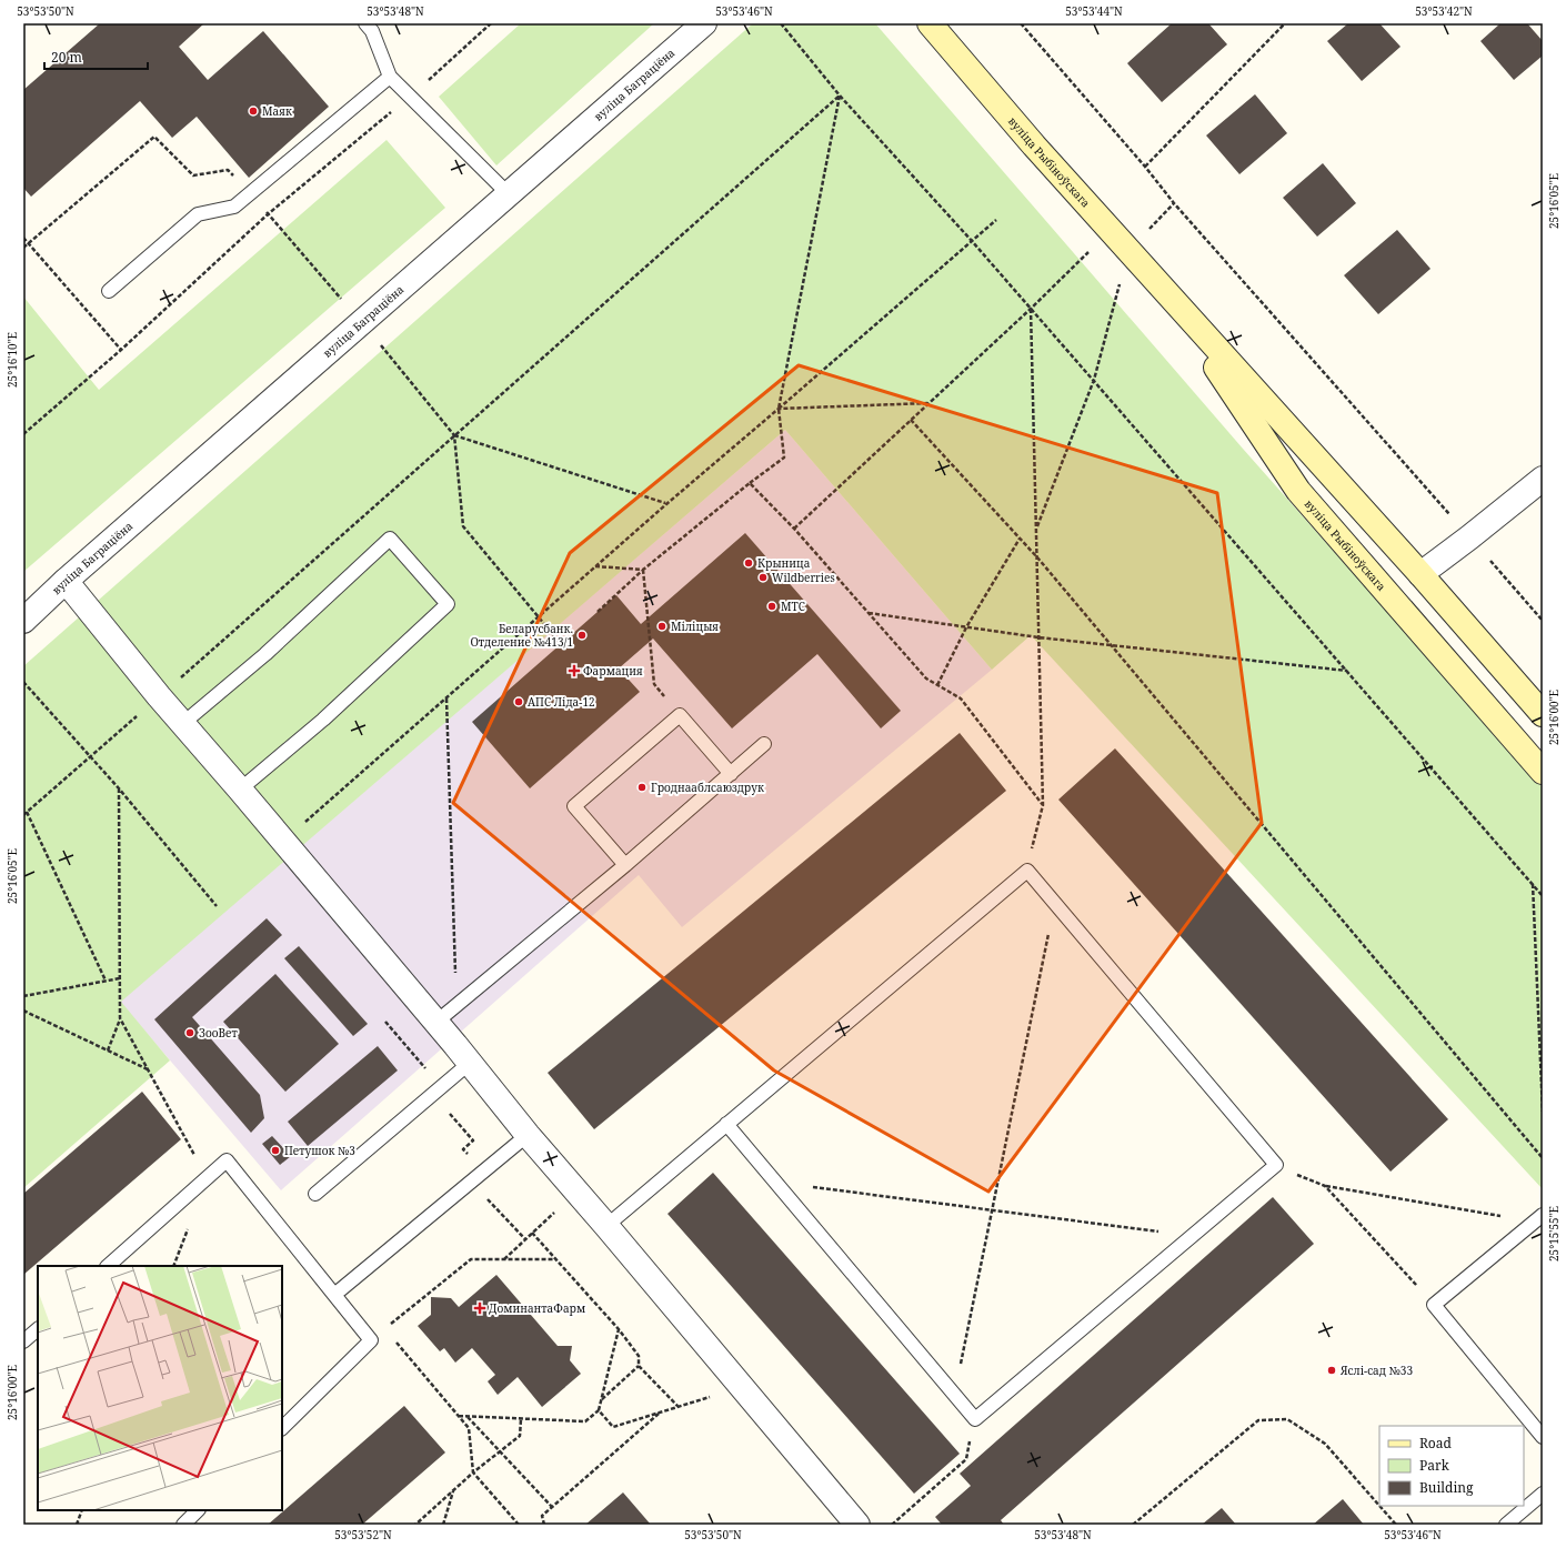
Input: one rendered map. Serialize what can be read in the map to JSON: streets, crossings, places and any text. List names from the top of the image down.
{
  "streets": {
    "main road": ["вуліца Рыбіноўскага"],
    "street": ["вуліца Баграціёна"]
  },
  "places": {
    "other": [
      "Маяк",
      "Крыница",
      "Wildberries",
      "МТС",
      "Міліцыя",
      "Беларусбанк. Отделение №413/1",
      "АПС Ліда-12",
      "Гроднааблсаюздрук",
      "ЗооВет",
      "Петушок №3",
      "Яслі-сад №33"
    ],
    "health": ["Фармация", "ДоминантаФарм"]
  },
  "legend": ["Road", "Park", "Building"],
  "scale_bar": "20 m",
  "coordinates": [
    "53°53'50\"N",
    "53°53'48\"N",
    "53°53'46\"N",
    "53°53'44\"N",
    "53°53'42\"N",
    "25°16'05\"E",
    "25°16'10\"E",
    "25°16'00\"E",
    "25°15'55\"E",
    "53°53'52\"N"
  ]
}
